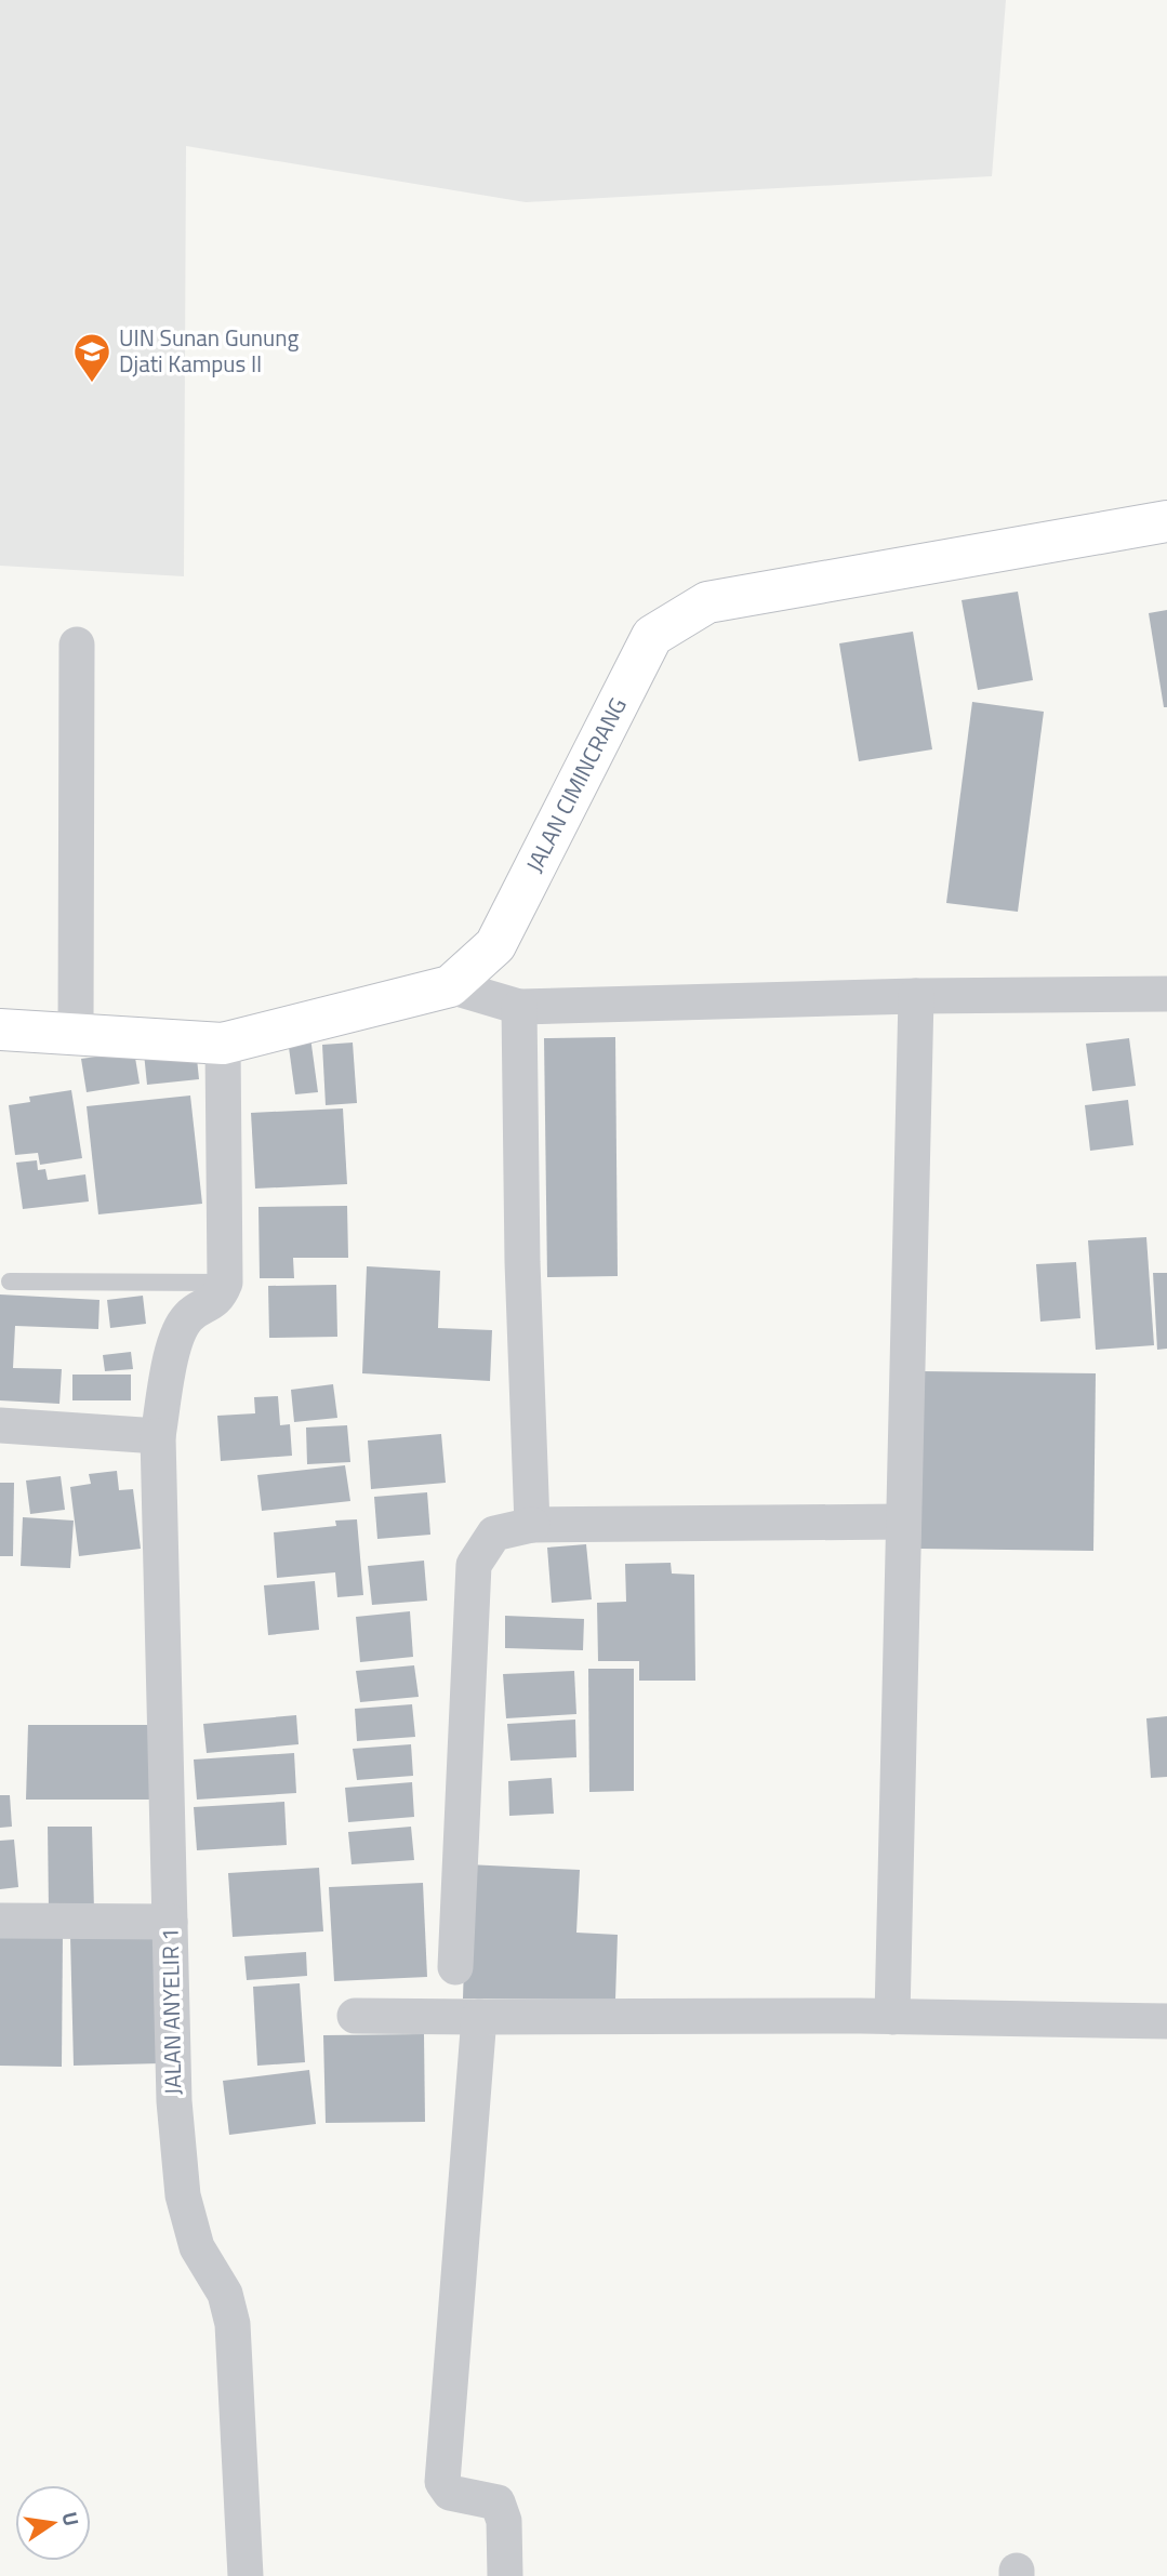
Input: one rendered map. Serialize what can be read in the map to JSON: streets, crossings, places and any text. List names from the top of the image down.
{
  "streets": {
    "main road": ["JALAN CIMINCRANG"],
    "street": ["JALAN ANYELIR 1"]
  },
  "places": {
    "school or university": ["UIN Sunan Gunung Djati Kampus II"]
  },
  "north": "right"
}
